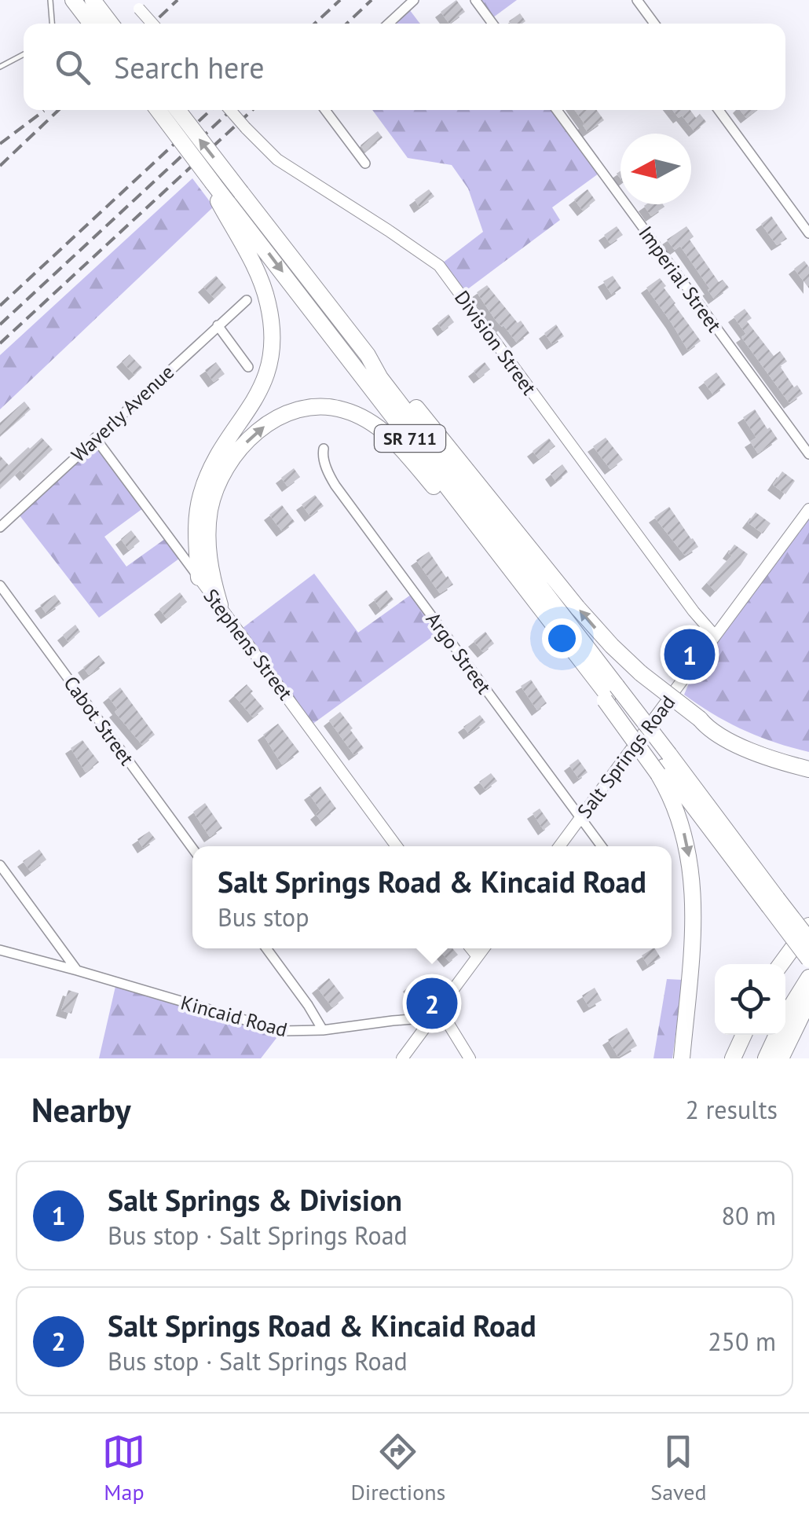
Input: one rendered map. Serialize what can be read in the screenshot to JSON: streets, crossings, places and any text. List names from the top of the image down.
{
  "streets": {
    "highway": ["SR 711"],
    "street": [
      "Imperial Street",
      "Division Street",
      "Waverly Avenue",
      "Stephens Street",
      "Argo Street",
      "Cabot Street",
      "Salt Springs Road",
      "Kincaid Road"
    ]
  },
  "crossings": [
    ["Division Street", "Salt Springs Road"],
    ["Waverly Avenue", "Stephens Street"],
    ["Argo Street", "Salt Springs Road"]
  ],
  "north": "left",
  "page": {
    "search": "Search here",
    "pins": ["1", "2"],
    "popup": ["Salt Springs Road & Kincaid Road", "Bus stop"],
    "heading": ["Nearby", "2 results"],
    "list": [
      {
        "mark": "1",
        "name": "Salt Springs & Division",
        "note": "Bus stop · Salt Springs Road",
        "value": "80 m"
      },
      {
        "mark": "2",
        "name": "Salt Springs Road & Kincaid Road",
        "note": "Bus stop · Salt Springs Road",
        "value": "250 m"
      }
    ],
    "nav": ["Map", "Directions", "Saved"]
  }
}
